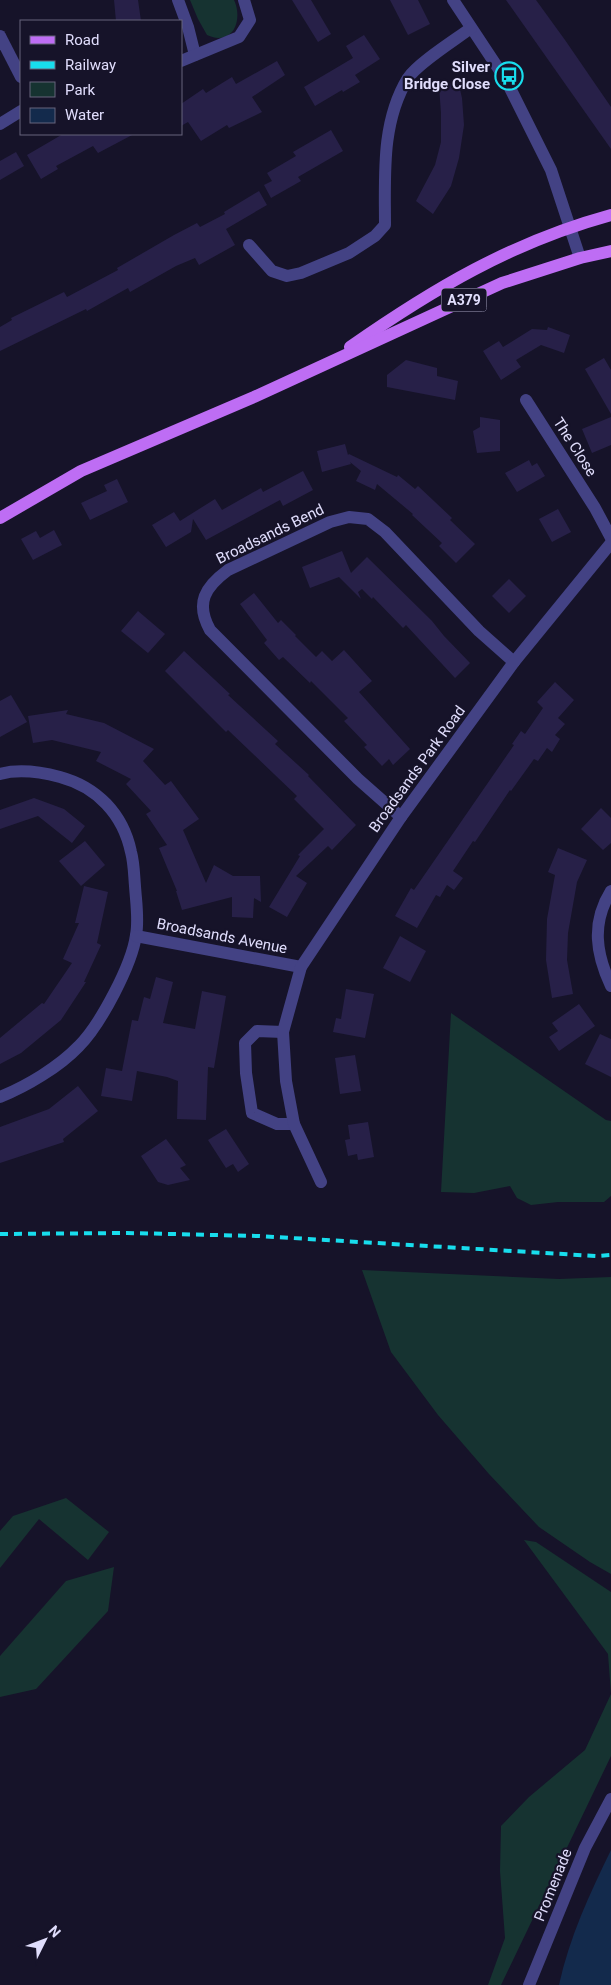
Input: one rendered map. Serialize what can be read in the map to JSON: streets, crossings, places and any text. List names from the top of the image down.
{
  "streets": {
    "main road": ["A379"],
    "street": [
      "The Close",
      "Broadsands Bend",
      "Broadsands Park Road",
      "Broadsands Avenue",
      "Promenade"
    ]
  },
  "crossings": [
    ["Broadsands Bend", "Broadsands Park Road"],
    ["Broadsands Park Road", "Broadsands Avenue"]
  ],
  "places": {
    "bus stop": ["Silver Bridge Close"]
  },
  "legend": [
    "Road",
    "Railway",
    "Park",
    "Water"
  ],
  "north": "top right"
}
